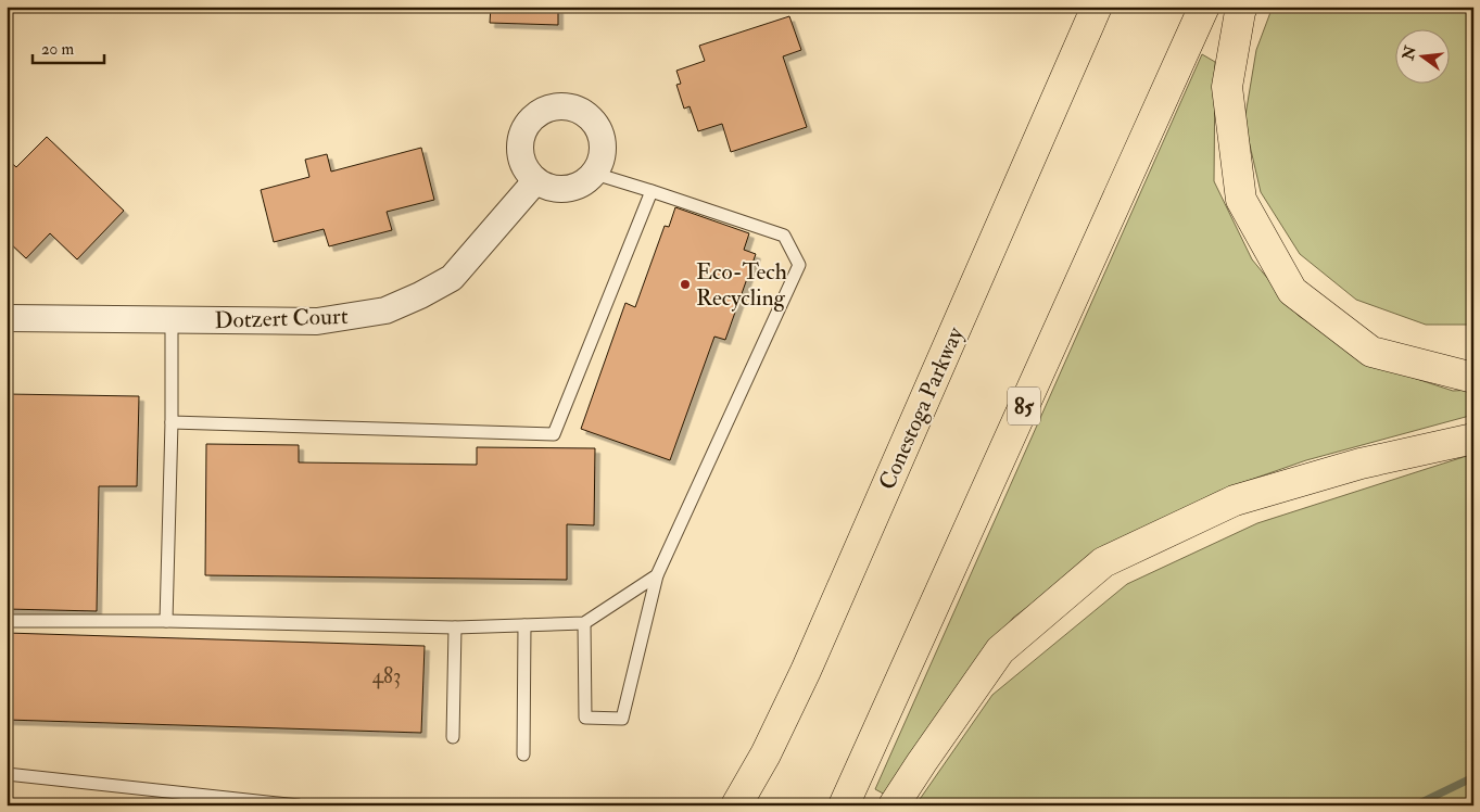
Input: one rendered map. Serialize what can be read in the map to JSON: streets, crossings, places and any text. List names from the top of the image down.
{
  "streets": {
    "highway": ["85", "Conestoga Parkway"],
    "street": ["Dotzert Court"]
  },
  "places": ["Eco-Tech Recycling"],
  "house_numbers": ["483"],
  "scale_bar": "20 m",
  "north": "left"
}
